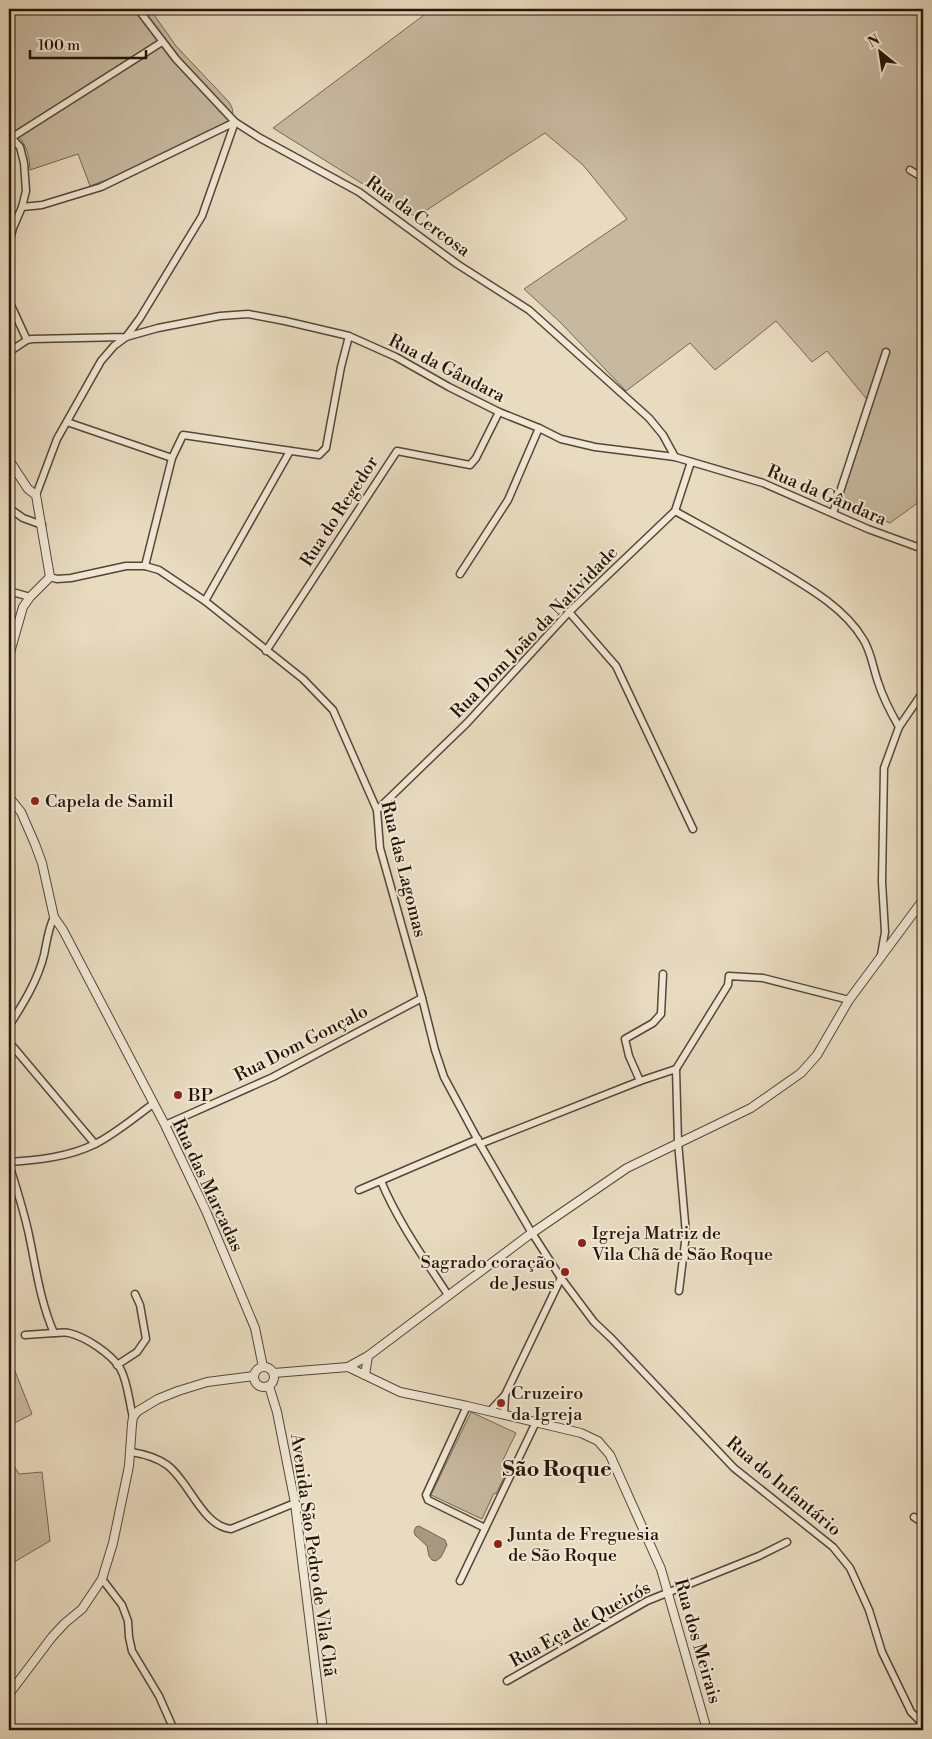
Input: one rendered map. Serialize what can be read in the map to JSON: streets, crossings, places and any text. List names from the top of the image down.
{
  "streets": {
    "street": [
      "Rua da Cercosa",
      "Rua da Gândara",
      "Rua do Regedor",
      "Rua Dom João da Natividade",
      "Rua das Lagomas",
      "Rua Dom Gonçalo",
      "Rua das Marcadas",
      "Rua do Infantário",
      "Avenida São Pedro de Vila Chã",
      "Rua Eça de Queirós",
      "Rua dos Meirais"
    ]
  },
  "crossings": [
    ["Rua da Cercosa", "Rua da Gândara"],
    ["Rua da Gândara", "Rua do Regedor"],
    ["Rua da Gândara", "Rua Dom João da Natividade"],
    ["Rua do Regedor", "Rua das Lagomas"],
    ["Rua Dom João da Natividade", "Rua das Lagomas"],
    ["Rua das Lagomas", "Rua Dom Gonçalo"],
    ["Rua das Lagomas", "Rua do Infantário"],
    ["Rua Dom Gonçalo", "Rua das Marcadas"],
    ["Rua das Marcadas", "Avenida São Pedro de Vila Chã"],
    ["Rua Eça de Queirós", "Rua dos Meirais"]
  ],
  "districts": ["São Roque"],
  "places": [
    "Capela de Samil",
    "BP",
    "Igreja Matriz de Vila Chã de São Roque",
    "Sagrado coração de Jesus",
    "Cruzeiro da Igreja",
    "Junta de Freguesia de São Roque"
  ],
  "scale_bar": "100 m",
  "north": "top left"
}
